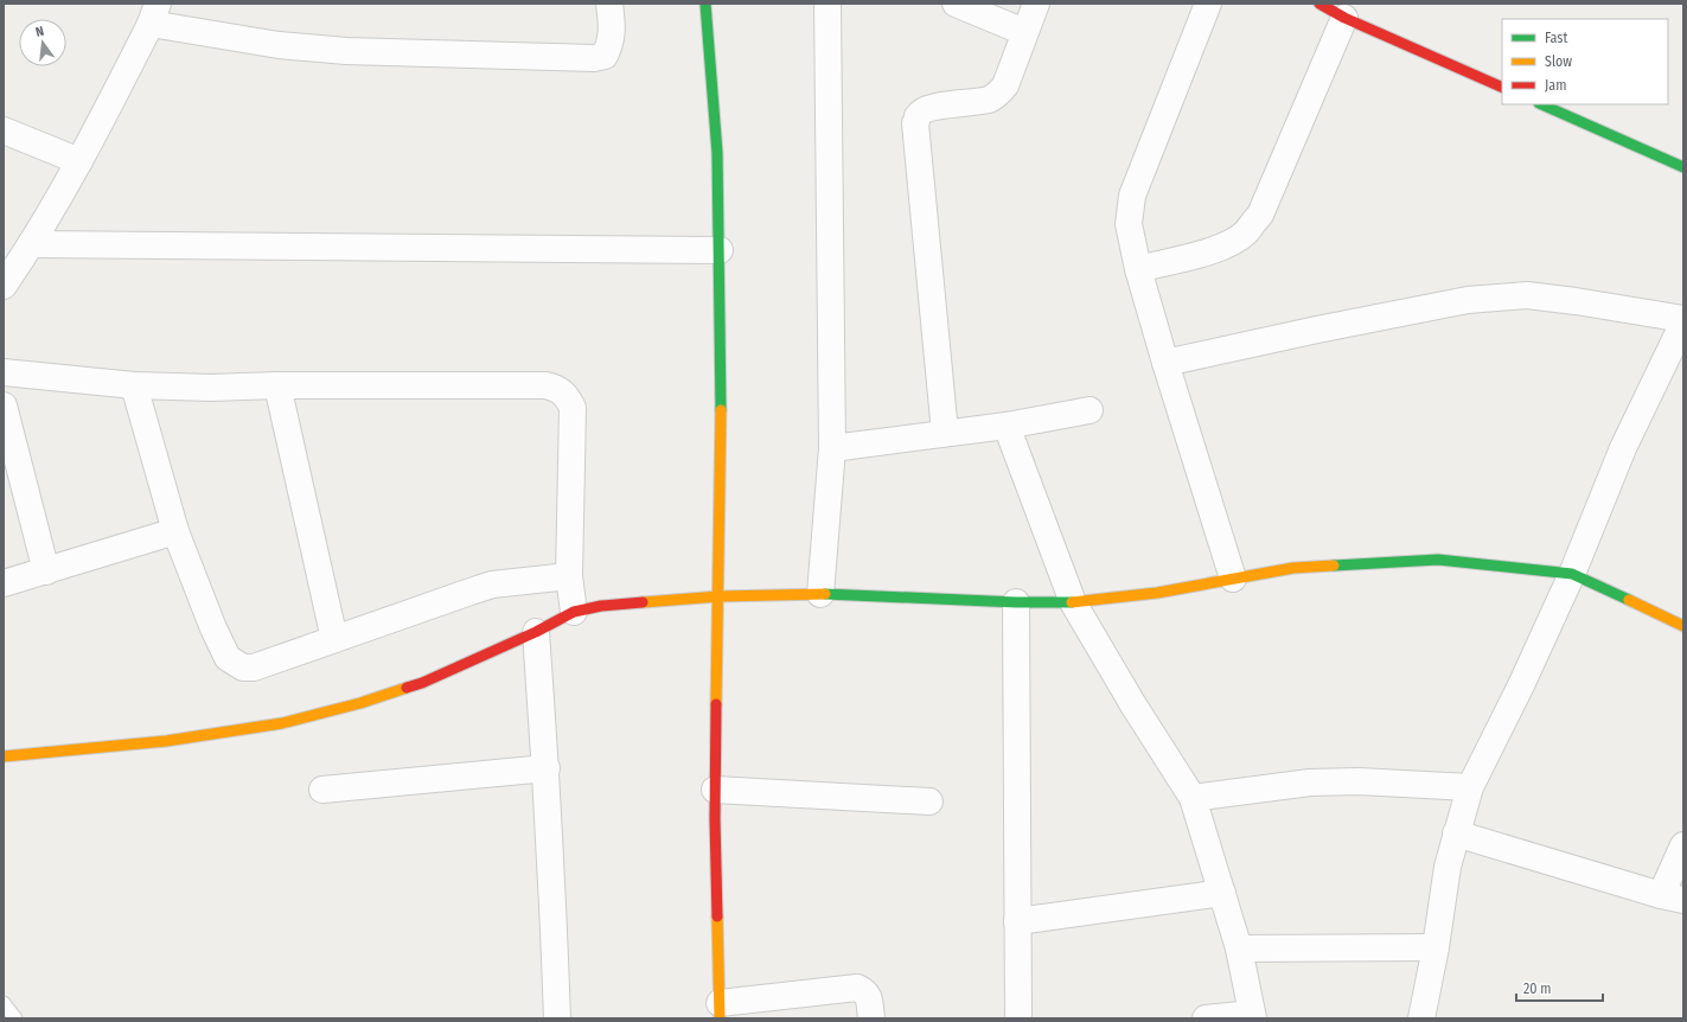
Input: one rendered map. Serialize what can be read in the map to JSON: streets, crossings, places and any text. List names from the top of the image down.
{
  "legend": ["Fast", "Slow", "Jam"],
  "scale_bar": "20 m",
  "north": "top"
}
